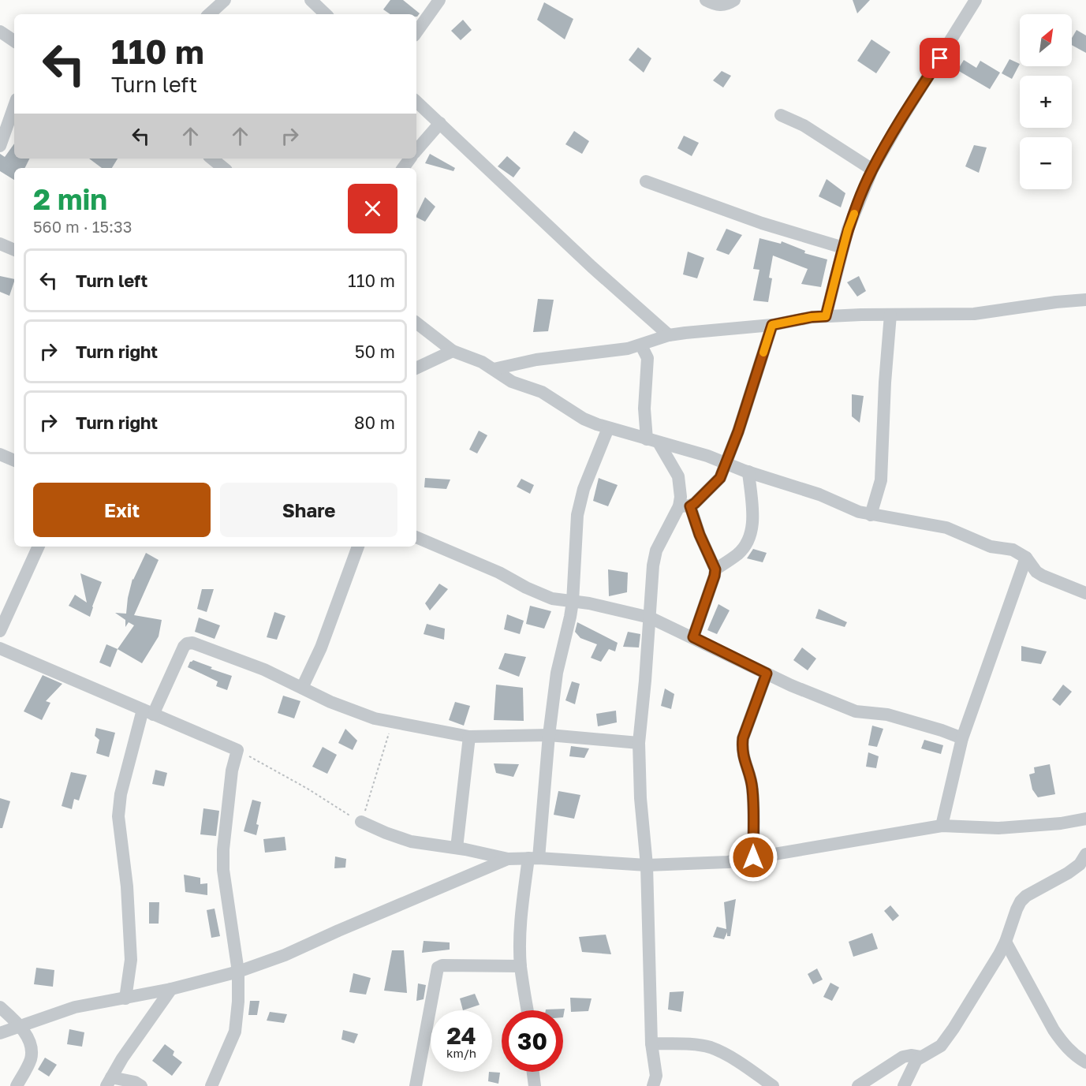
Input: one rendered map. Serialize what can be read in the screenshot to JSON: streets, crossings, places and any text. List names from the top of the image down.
{
  "north": "top right",
  "page": {
    "map_buttons": ["+", "−"],
    "turn": ["110 m", "Turn left"],
    "heading": ["2 min", "560 m · 15:33"],
    "list": [
      {
        "name": "Turn left",
        "value": "110 m"
      },
      {
        "name": "Turn right",
        "value": "50 m"
      },
      {
        "name": "Turn right",
        "value": "80 m"
      }
    ],
    "buttons": ["Exit", "Share"],
    "speed": "24 km/h",
    "limit": "30"
  }
}
